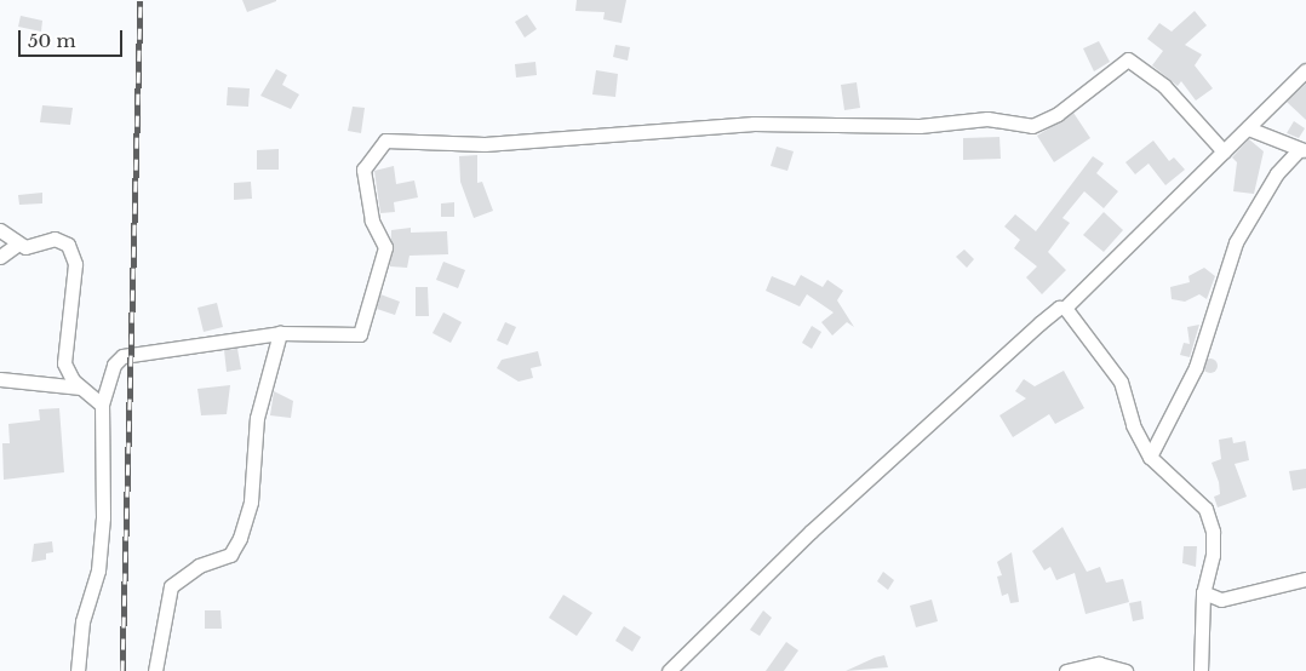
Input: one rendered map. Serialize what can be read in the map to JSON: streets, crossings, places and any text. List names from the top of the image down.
{
  "scale_bar": "50 m"
}
